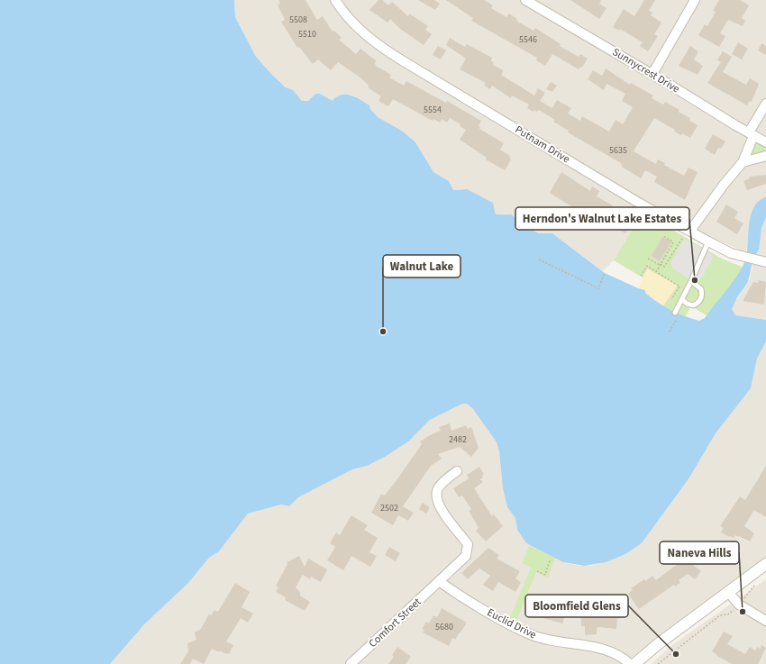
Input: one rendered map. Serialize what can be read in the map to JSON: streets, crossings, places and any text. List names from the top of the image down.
{
  "streets": {
    "street": [
      "Sunnycrest Drive",
      "Putnam Drive",
      "Comfort Street",
      "Euclid Drive"
    ]
  },
  "crossings": [
    ["Comfort Street", "Euclid Drive"]
  ],
  "places": [
    "Herndon's Walnut Lake Estates",
    "Walnut Lake",
    "Naneva Hills",
    "Bloomfield Glens"
  ],
  "house_numbers": [
    "5508",
    "5510",
    "5546",
    "5554",
    "5635",
    "2482",
    "2502",
    "5680"
  ]
}
